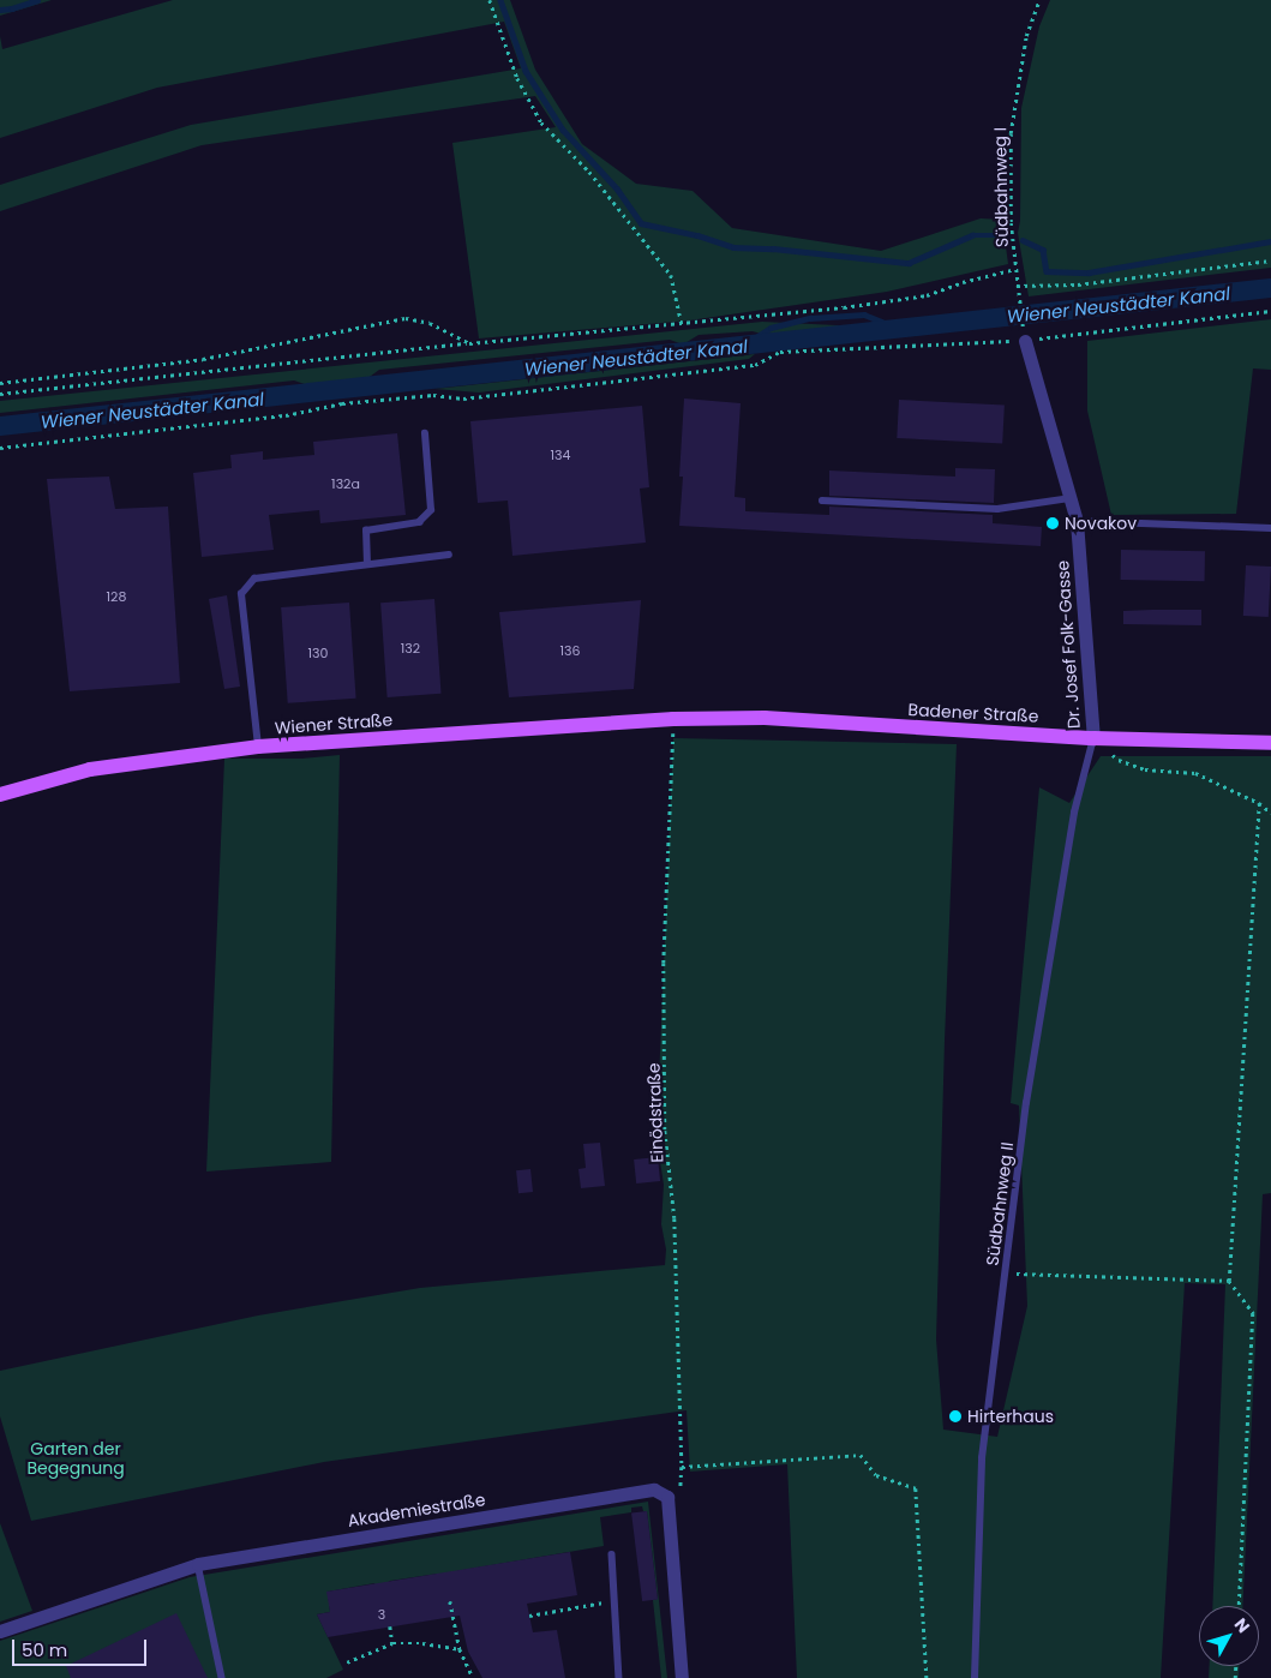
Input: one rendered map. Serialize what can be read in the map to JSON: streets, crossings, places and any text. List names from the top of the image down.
{
  "streets": {
    "main road": ["Badener Straße", "Wiener Straße"],
    "street": ["Dr. Josef Folk-Gasse", "Akademiestraße"],
    "lane": ["Südbahnweg II"],
    "path": ["Südbahnweg I", "Einödstraße"]
  },
  "crossings": [
    ["Südbahnweg I", "Dr. Josef Folk-Gasse"],
    ["Dr. Josef Folk-Gasse", "Badener Straße"],
    ["Dr. Josef Folk-Gasse", "Südbahnweg II"],
    ["Badener Straße", "Wiener Straße"],
    ["Badener Straße", "Einödstraße"],
    ["Badener Straße", "Südbahnweg II"],
    ["Wiener Straße", "Einödstraße"],
    ["Einödstraße", "Akademiestraße"]
  ],
  "water": ["Wiener Neustädter Kanal"],
  "parks": ["Garten der Begegnung"],
  "places": ["Novakov", "Hirterhaus"],
  "house_numbers": [
    "134",
    "132a",
    "128",
    "132",
    "136",
    "130",
    "3"
  ],
  "scale_bar": "50 m",
  "north": "top right"
}
